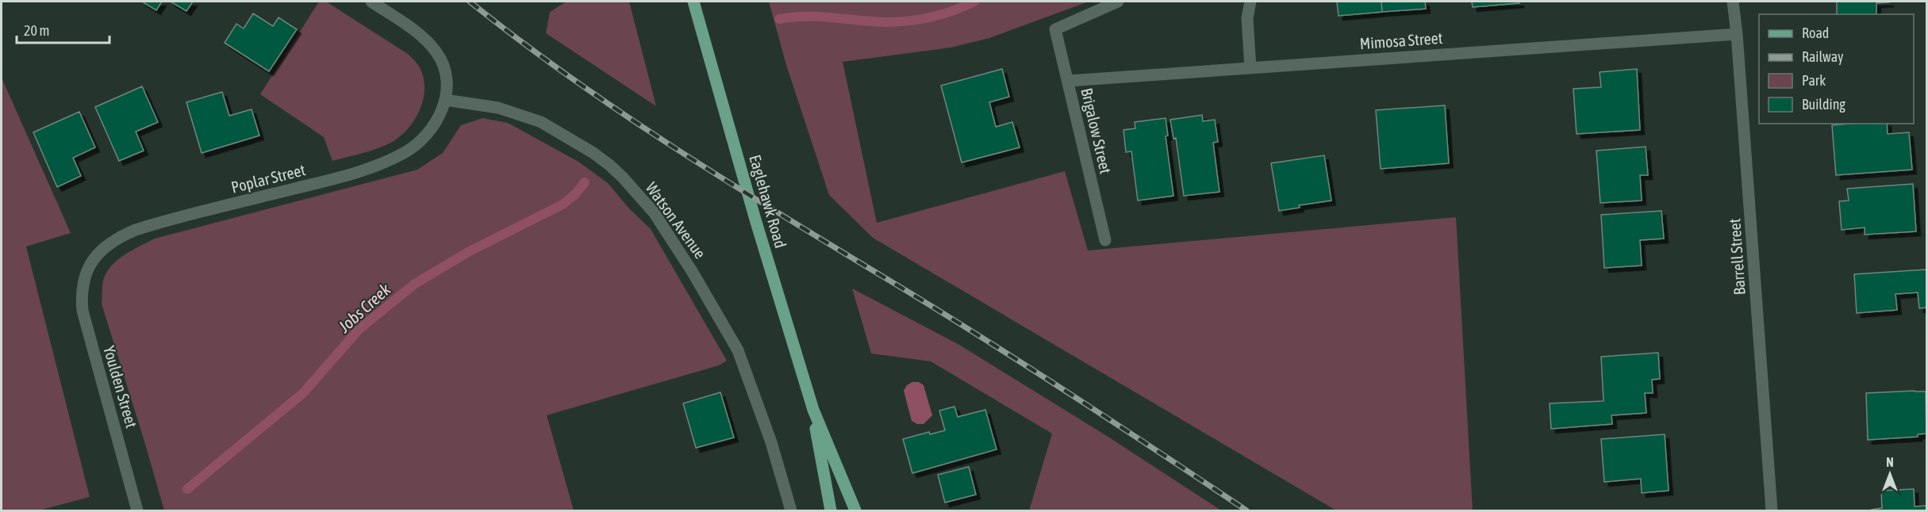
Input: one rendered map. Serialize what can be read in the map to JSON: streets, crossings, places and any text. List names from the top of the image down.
{
  "streets": {
    "main road": ["Eaglehawk Road"],
    "street": [
      "Mimosa Street",
      "Brigalow Street",
      "Poplar Street",
      "Watson Avenue",
      "Barrell Street",
      "Youlden Street"
    ]
  },
  "crossings": [
    ["Mimosa Street", "Brigalow Street"],
    ["Mimosa Street", "Barrell Street"],
    ["Poplar Street", "Watson Avenue"],
    ["Poplar Street", "Youlden Street"]
  ],
  "water": ["Jobs Creek"],
  "legend": [
    "Road",
    "Railway",
    "Park",
    "Building"
  ],
  "scale_bar": "20 m",
  "north": "top"
}
